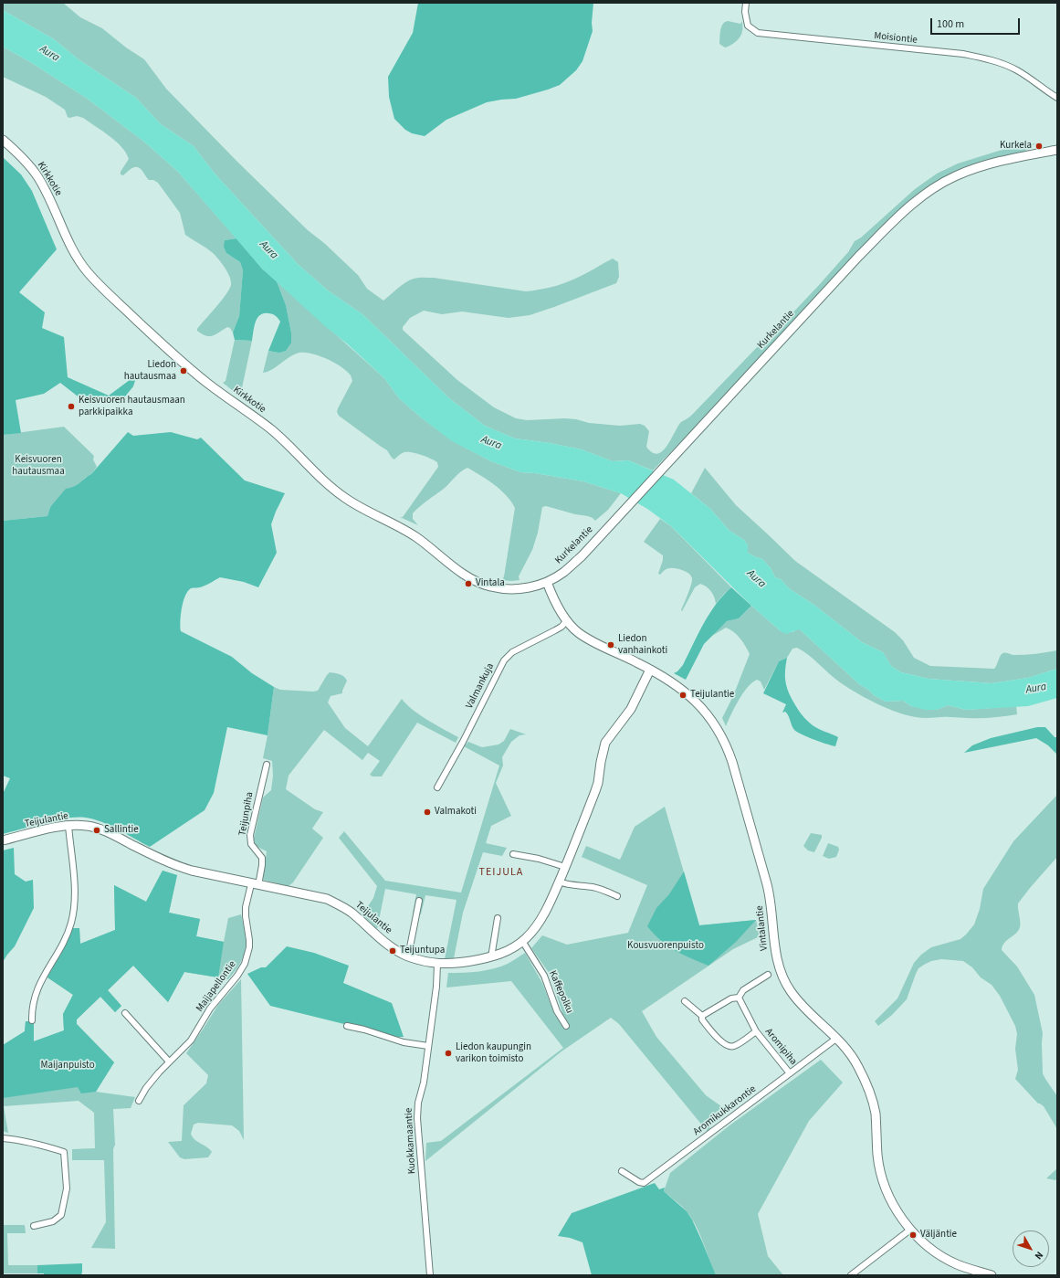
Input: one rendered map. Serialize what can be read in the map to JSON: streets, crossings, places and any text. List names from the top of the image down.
{
  "streets": {
    "street": [
      "Moisiontie",
      "Kirkkotie",
      "Kurkelantie",
      "Valmankuja",
      "Teijunpiha",
      "Teijulantie",
      "Vintalantie",
      "Maijapellontie",
      "Kaffepolku",
      "Aromipiha",
      "Aromikukkarontie",
      "Kuokkamaantie"
    ]
  },
  "crossings": [
    ["Kirkkotie", "Kurkelantie"],
    ["Kirkkotie", "Vintalantie"],
    ["Kurkelantie", "Vintalantie"],
    ["Valmankuja", "Vintalantie"],
    ["Teijunpiha", "Teijulantie"],
    ["Teijunpiha", "Maijapellontie"],
    ["Teijulantie", "Vintalantie"],
    ["Teijulantie", "Maijapellontie"],
    ["Teijulantie", "Kaffepolku"],
    ["Teijulantie", "Kuokkamaantie"],
    ["Vintalantie", "Aromikukkarontie"],
    ["Aromipiha", "Aromikukkarontie"]
  ],
  "districts": ["TEIJULA"],
  "water": ["Aura"],
  "parks": ["Keisvuoren hautausmaa", "Kousvuorenpuisto", "Maijanpuisto"],
  "places": [
    "Kurkela",
    "Liedon hautausmaa",
    "Keisvuoren hautausmaan parkkipaikka",
    "Vintala",
    "Liedon vanhainkoti",
    "Teijulantie",
    "Valmakoti",
    "Sallintie",
    "Teijuntupa",
    "Liedon kaupungin varikon toimisto",
    "Väljäntie"
  ],
  "scale_bar": "100 m",
  "north": "bottom right"
}
